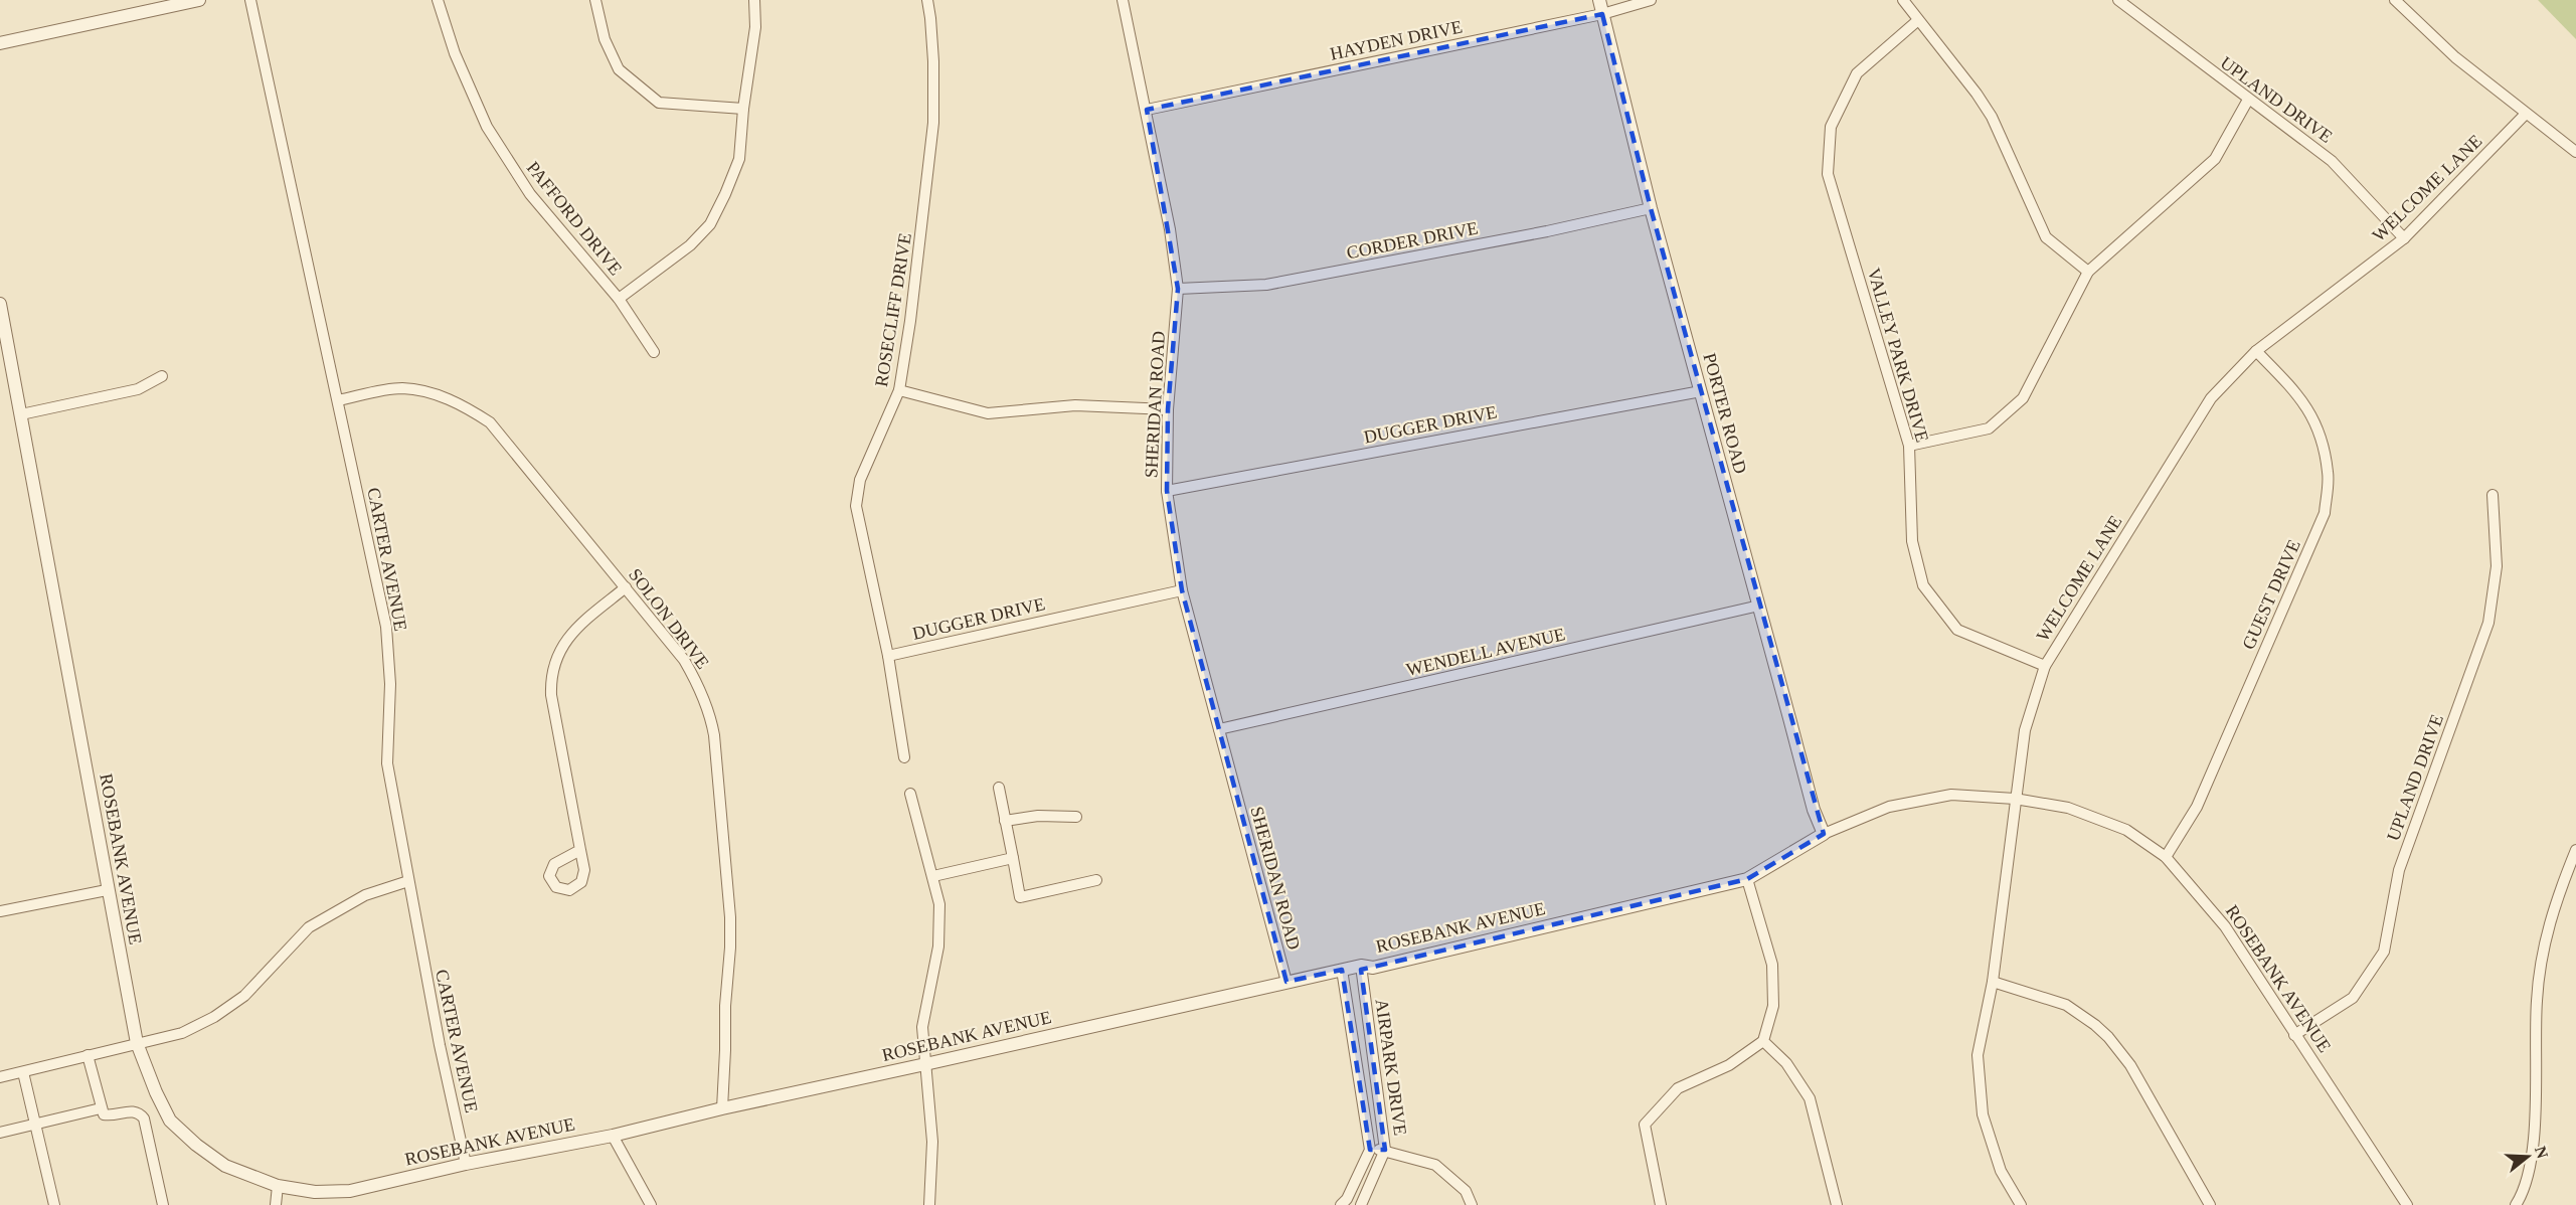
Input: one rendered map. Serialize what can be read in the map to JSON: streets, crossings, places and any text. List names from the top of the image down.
{
  "streets": {
    "street": [
      "HAYDEN DRIVE",
      "UPLAND DRIVE",
      "WELCOME LANE",
      "PAFFORD DRIVE",
      "CORDER DRIVE",
      "ROSECLIFF DRIVE",
      "VALLEY PARK DRIVE",
      "SHERIDAN ROAD",
      "PORTER ROAD",
      "DUGGER DRIVE",
      "CARTER AVENUE",
      "GUEST DRIVE",
      "SOLON DRIVE",
      "WENDELL AVENUE",
      "ROSEBANK AVENUE",
      "AIRPARK DRIVE"
    ]
  },
  "crossings": [
    ["HAYDEN DRIVE", "SHERIDAN ROAD"],
    ["HAYDEN DRIVE", "PORTER ROAD"],
    ["UPLAND DRIVE", "WELCOME LANE"],
    ["UPLAND DRIVE", "ROSEBANK AVENUE"],
    ["WELCOME LANE", "VALLEY PARK DRIVE"],
    ["WELCOME LANE", "GUEST DRIVE"],
    ["WELCOME LANE", "ROSEBANK AVENUE"],
    ["CORDER DRIVE", "SHERIDAN ROAD"],
    ["CORDER DRIVE", "PORTER ROAD"],
    ["ROSECLIFF DRIVE", "DUGGER DRIVE"],
    ["SHERIDAN ROAD", "DUGGER DRIVE"],
    ["SHERIDAN ROAD", "WENDELL AVENUE"],
    ["SHERIDAN ROAD", "ROSEBANK AVENUE"],
    ["PORTER ROAD", "DUGGER DRIVE"],
    ["PORTER ROAD", "WENDELL AVENUE"],
    ["PORTER ROAD", "ROSEBANK AVENUE"],
    ["CARTER AVENUE", "SOLON DRIVE"],
    ["CARTER AVENUE", "ROSEBANK AVENUE"],
    ["GUEST DRIVE", "ROSEBANK AVENUE"],
    ["SOLON DRIVE", "ROSEBANK AVENUE"],
    ["ROSEBANK AVENUE", "AIRPARK DRIVE"]
  ],
  "north": "right"
}
